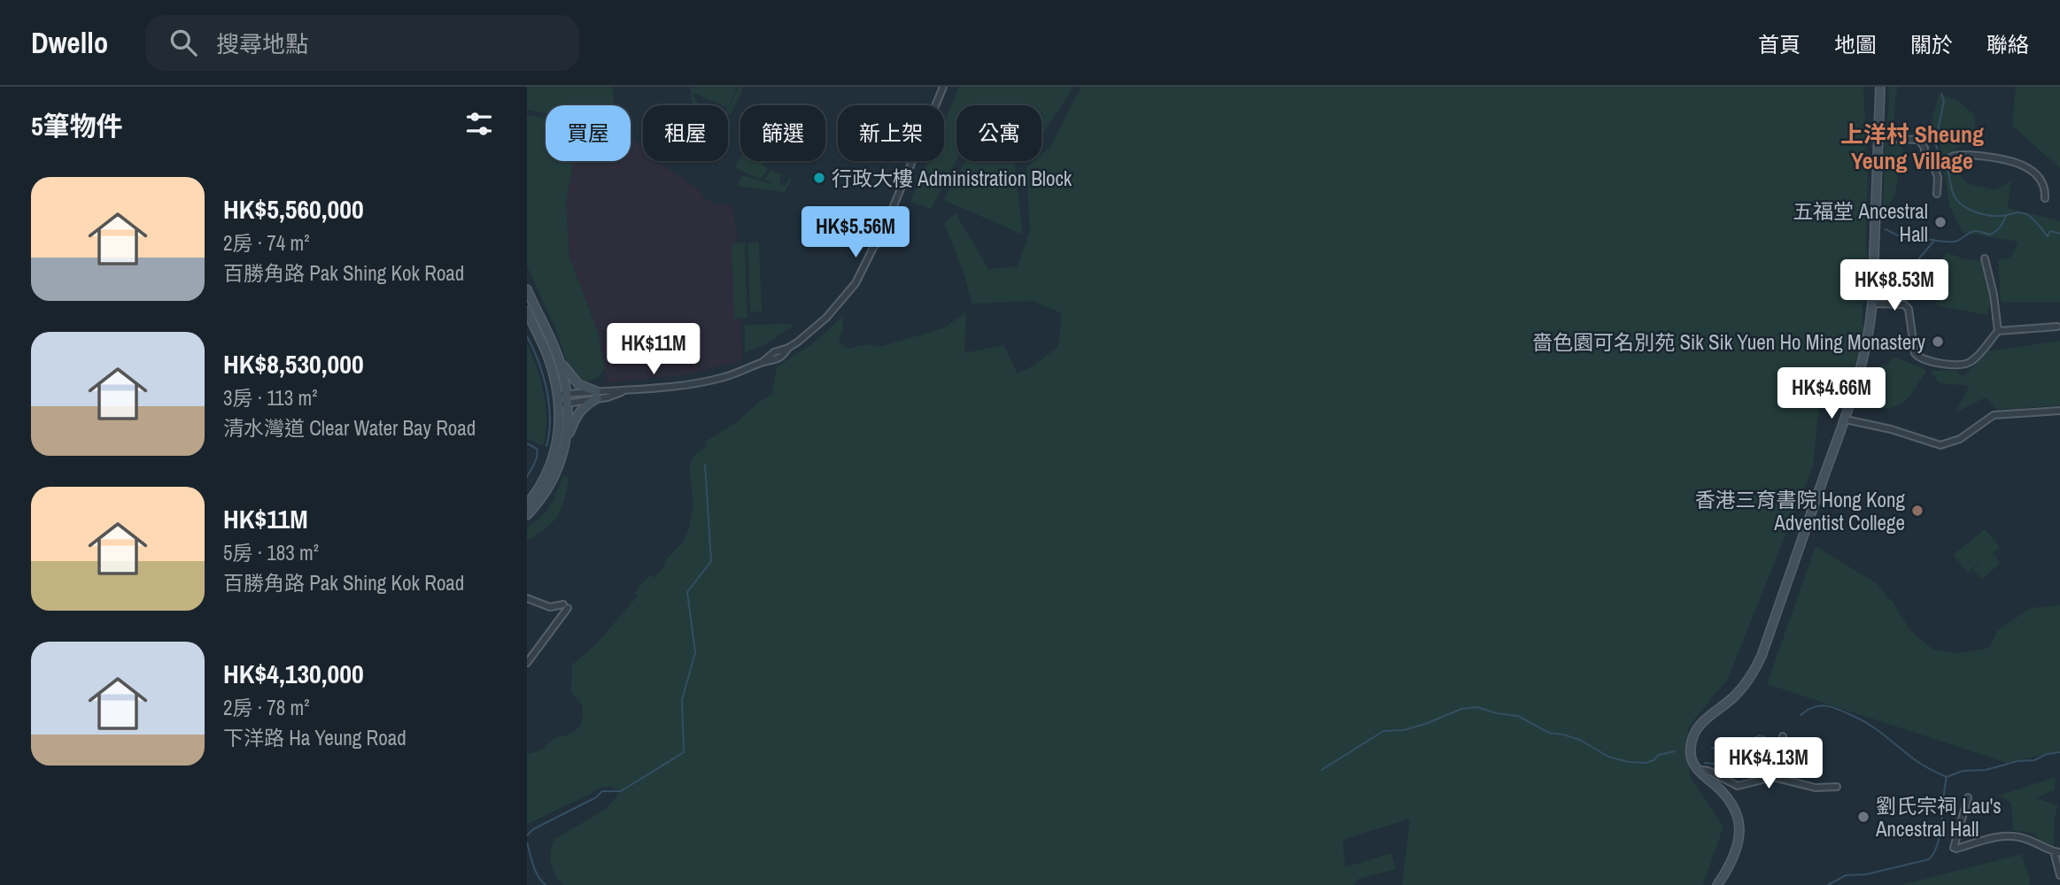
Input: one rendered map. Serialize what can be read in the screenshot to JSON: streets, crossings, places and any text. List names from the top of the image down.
{
  "districts": ["上洋村 Sheung Yeung Village"],
  "places": [
    "行政大樓 Administration Block",
    "五福堂 Ancestral Hall",
    "嗇色園可名別苑 Sik Sik Yuen Ho Ming Monastery",
    "香港三育書院 Hong Kong Adventist College",
    "劉氏宗祠 Lau's Ancestral Hall"
  ],
  "page": {
    "header": "Dwello",
    "search": "搜尋地點",
    "nav": [
      "首頁",
      "地圖",
      "關於",
      "聯絡"
    ],
    "heading": "5筆物件",
    "chip": [
      "買屋",
      "租屋",
      "篩選",
      "新上架",
      "公寓"
    ],
    "list": [
      {
        "name": "HK$5,560,000",
        "note": "2房 · 74 m² · 百勝角路 Pak Shing Kok Road"
      },
      {
        "name": "HK$8,530,000",
        "note": "3房 · 113 m² · 清水灣道 Clear Water Bay Road"
      },
      {
        "name": "HK$11M",
        "note": "5房 · 183 m² · 百勝角路 Pak Shing Kok Road"
      },
      {
        "name": "HK$4,130,000",
        "note": "2房 · 78 m² · 下洋路 Ha Yeung Road"
      }
    ],
    "price": [
      "HK$5.56M",
      "HK$8.53M",
      "HK$11M",
      "HK$4.66M",
      "HK$4.13M"
    ]
  }
}
